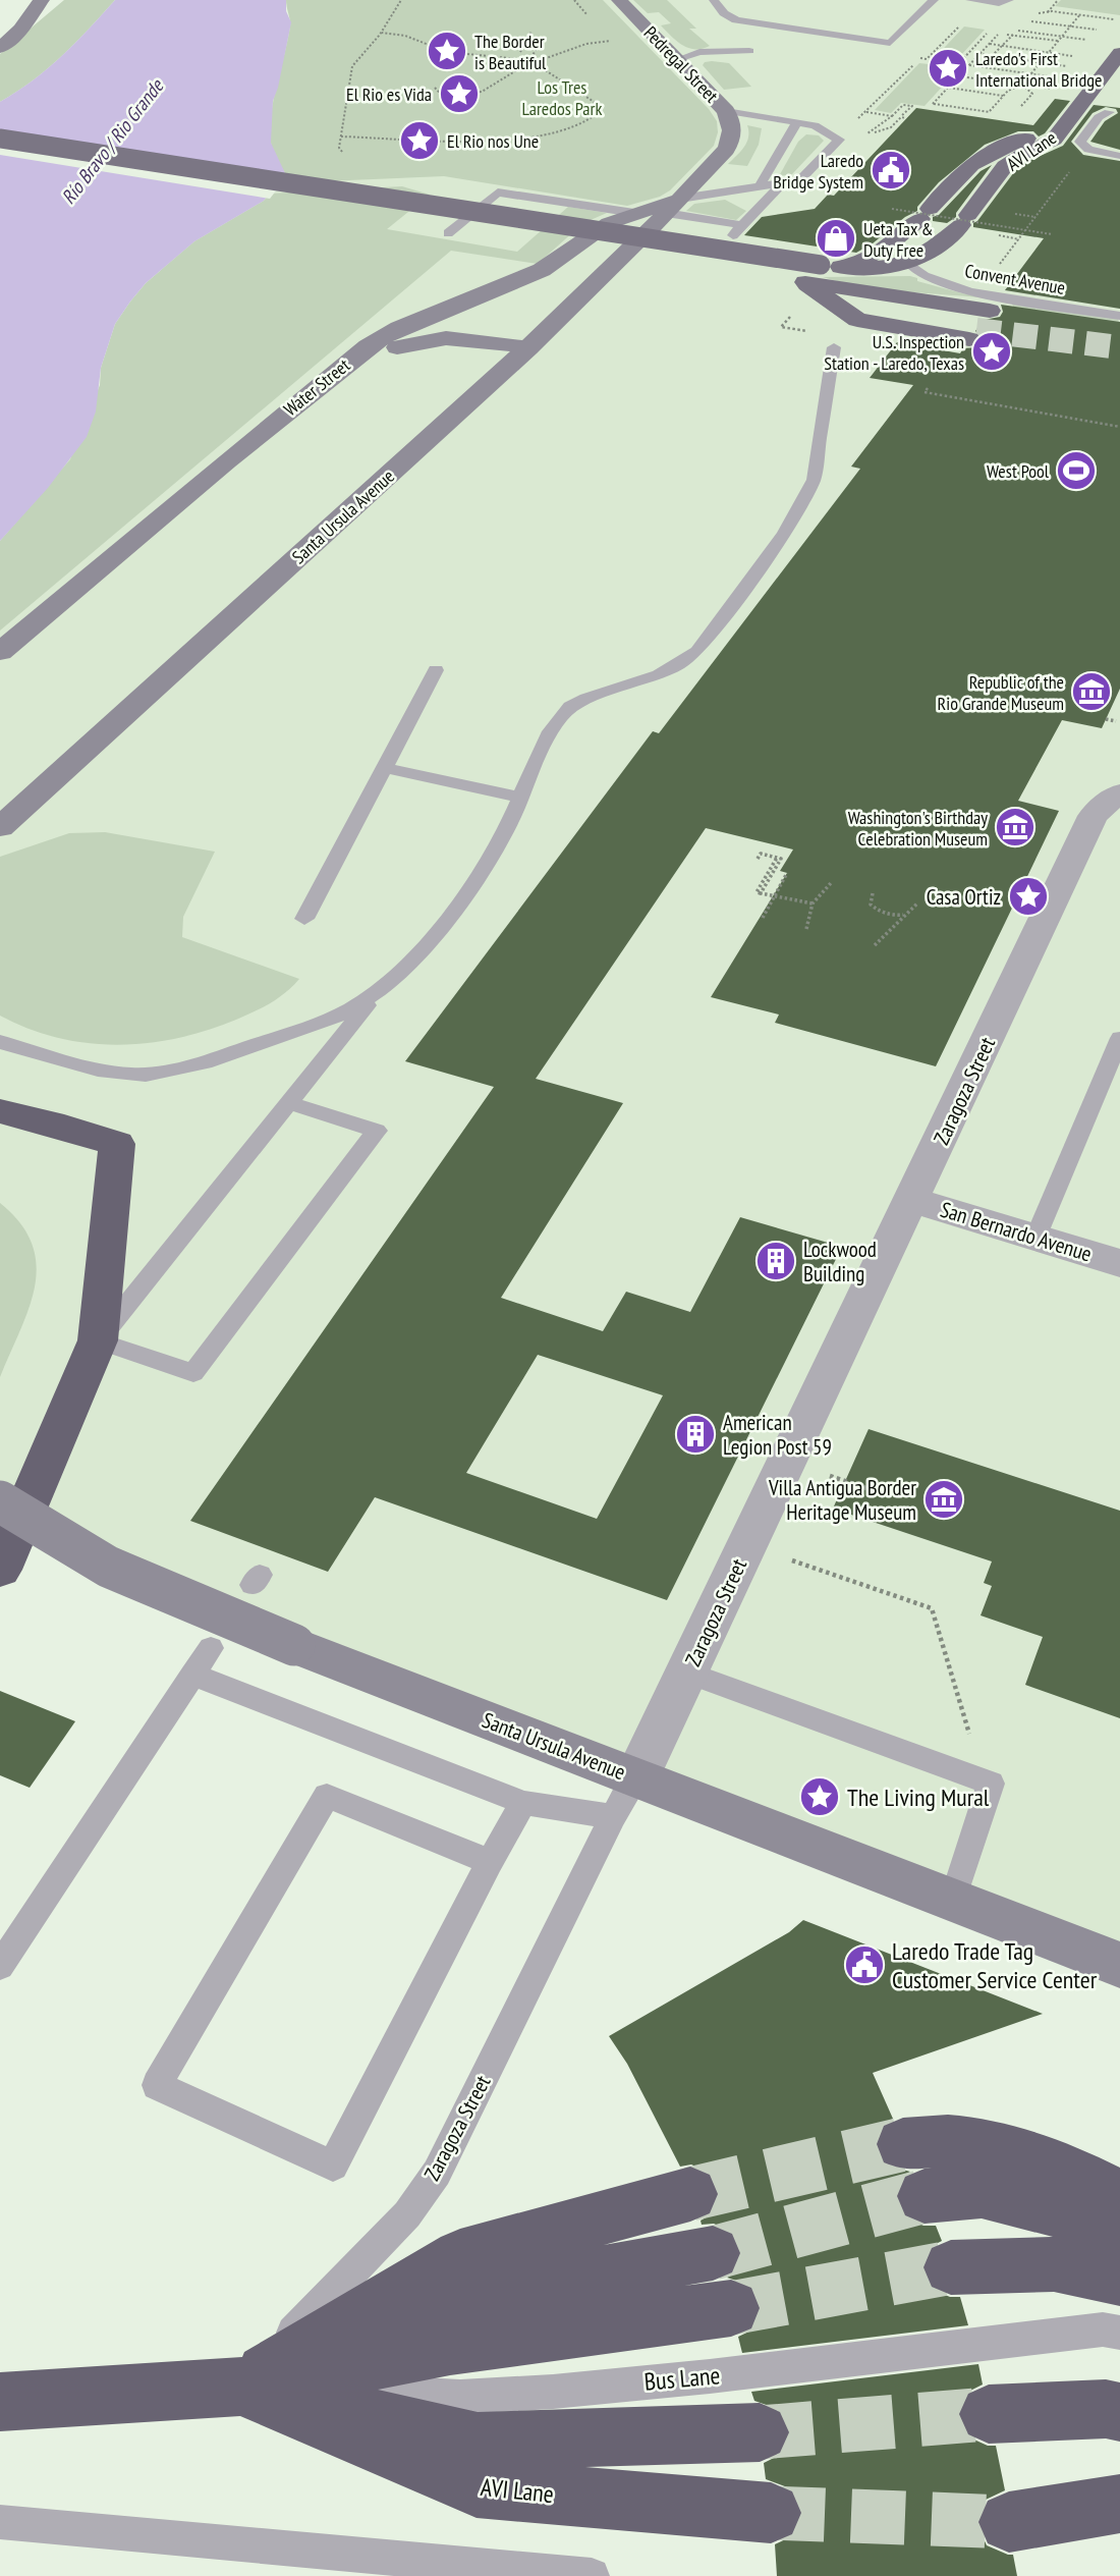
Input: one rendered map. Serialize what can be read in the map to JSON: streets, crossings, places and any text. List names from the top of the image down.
{
  "streets": {
    "highway": ["AVI Lane"],
    "main road": ["Pedregal Street", "Water Street", "Santa Ursula Avenue"],
    "street": ["Zaragoza Street", "San Bernardo Avenue"],
    "lane": ["Convent Avenue", "Bus Lane"]
  },
  "crossings": [
    ["Pedregal Street", "Water Street"],
    ["Pedregal Street", "Santa Ursula Avenue"],
    ["AVI Lane", "Convent Avenue"],
    ["AVI Lane", "Zaragoza Street"],
    ["AVI Lane", "Bus Lane"],
    ["Water Street", "Santa Ursula Avenue"],
    ["Santa Ursula Avenue", "Zaragoza Street"],
    ["Zaragoza Street", "San Bernardo Avenue"],
    ["Zaragoza Street", "Bus Lane"]
  ],
  "water": ["Río Bravo / Rio Grande"],
  "parks": ["Los Tres Laredos Park"],
  "places": {
    "place": [
      "The Border is Beautiful",
      "Laredo's First International Bridge",
      "El Rio es Vida",
      "El Rio nos Une",
      "U.S. Inspection Station - Laredo, Texas",
      "Casa Ortiz",
      "The Living Mural"
    ],
    "public building": ["Laredo Bridge System", "Laredo Trade Tag Customer Service Center"],
    "shop": ["Ueta Tax & Duty Free"],
    "sports": ["West Pool"],
    "museum": ["Republic of the Rio Grande Museum", "Washington's Birthday Celebration Museum", "Villa Antigua Border Heritage Museum"],
    "building": ["Lockwood Building", "American Legion Post 59"]
  }
}
